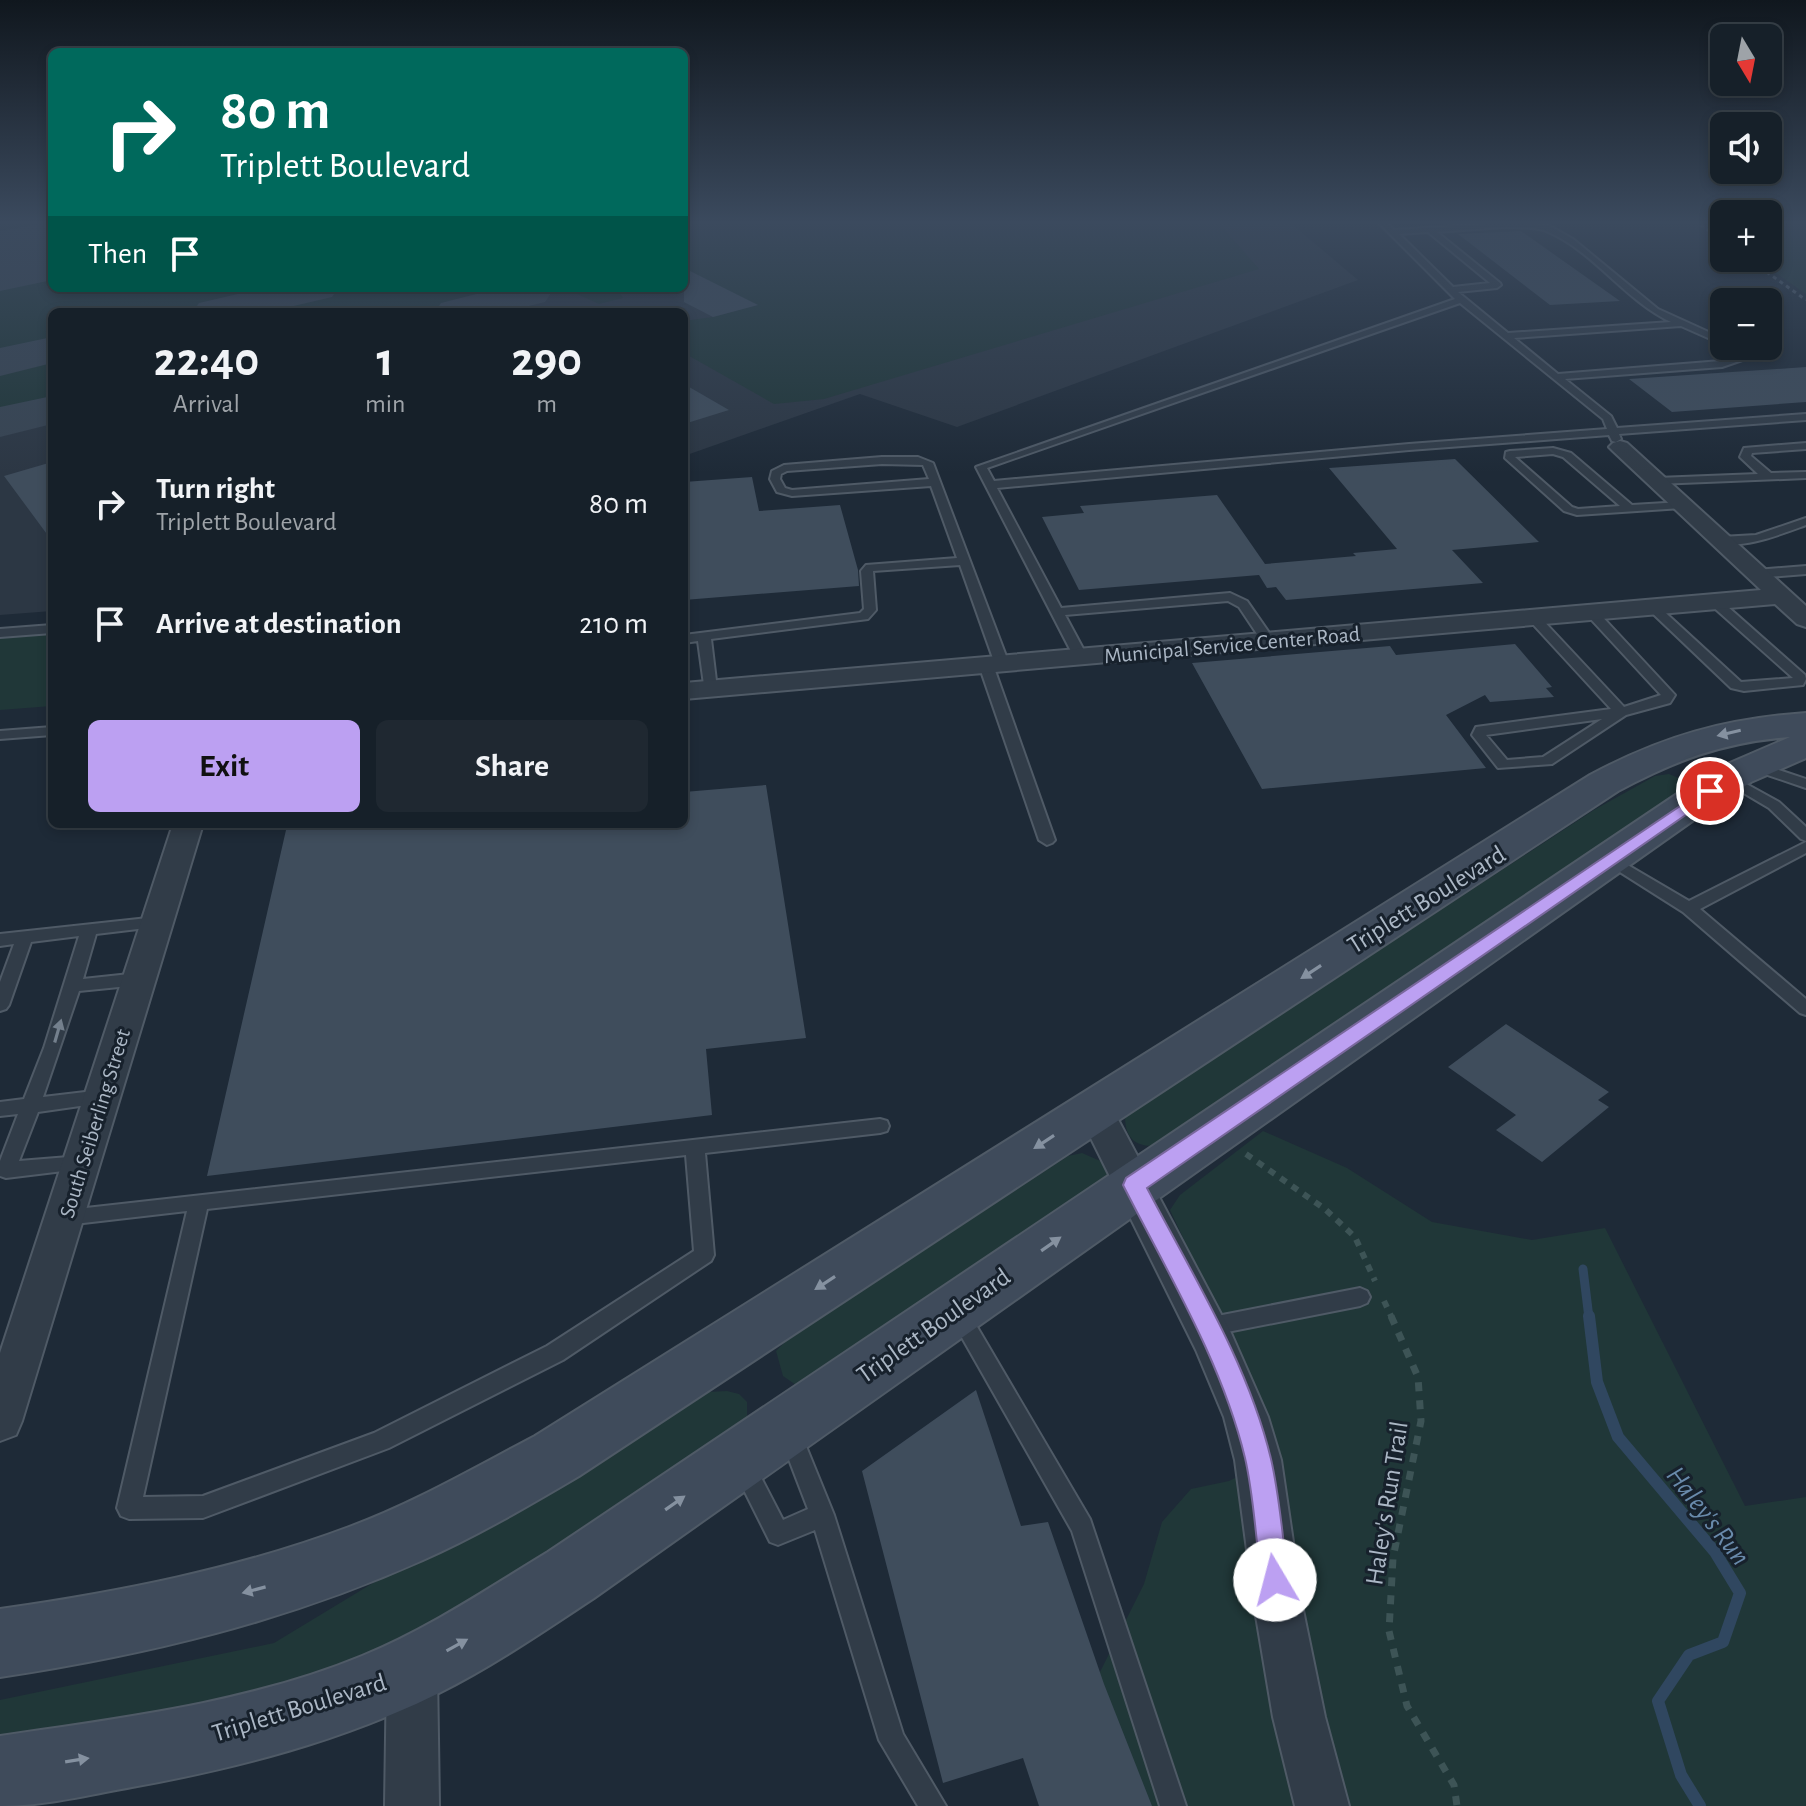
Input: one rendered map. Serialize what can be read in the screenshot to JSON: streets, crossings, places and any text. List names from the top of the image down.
{
  "streets": {
    "main road": ["Triplett Boulevard"],
    "street": ["Municipal Service Center Road", "South Seiberling Street"],
    "path": ["Haley's Run Trail"]
  },
  "water": ["Haley's Run"],
  "north": "bottom",
  "page": {
    "map_buttons": ["+", "−"],
    "turn": ["80 m", "Triplett Boulevard"],
    "then": "Then",
    "eta": [
      "22:40",
      "Arrival",
      "1",
      "min",
      "290",
      "m"
    ],
    "list": [
      {
        "name": "Turn right",
        "note": "Triplett Boulevard",
        "value": "80 m"
      },
      {
        "name": "Arrive at destination",
        "value": "210 m"
      }
    ],
    "buttons": ["Exit", "Share"]
  }
}
